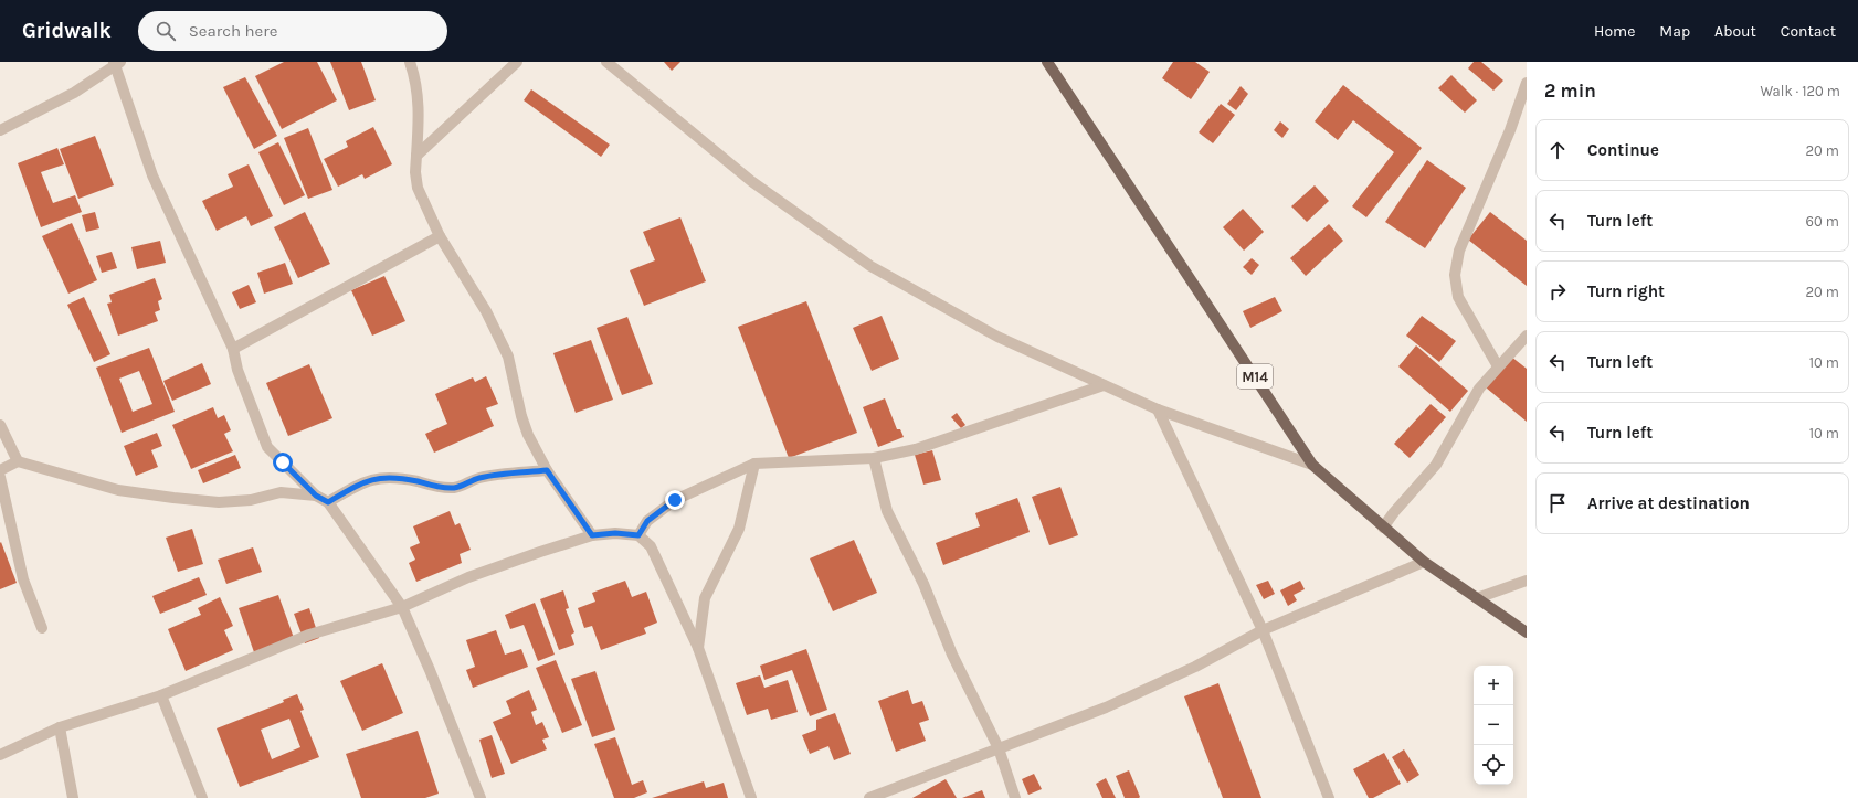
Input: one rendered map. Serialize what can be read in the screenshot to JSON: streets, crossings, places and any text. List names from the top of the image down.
{
  "streets": {
    "main road": ["M14"]
  },
  "page": {
    "header": "Gridwalk",
    "search": "Search here",
    "nav": [
      "Home",
      "Map",
      "About",
      "Contact"
    ],
    "heading": ["2 min", "Walk · 120 m"],
    "list": [
      ["Continue", "20 m"],
      ["Turn left", "60 m"],
      ["Turn right", "20 m"],
      ["Turn left", "10 m"],
      ["Turn left", "10 m"],
      "Arrive at destination"
    ],
    "map_buttons": ["+", "−"]
  }
}
